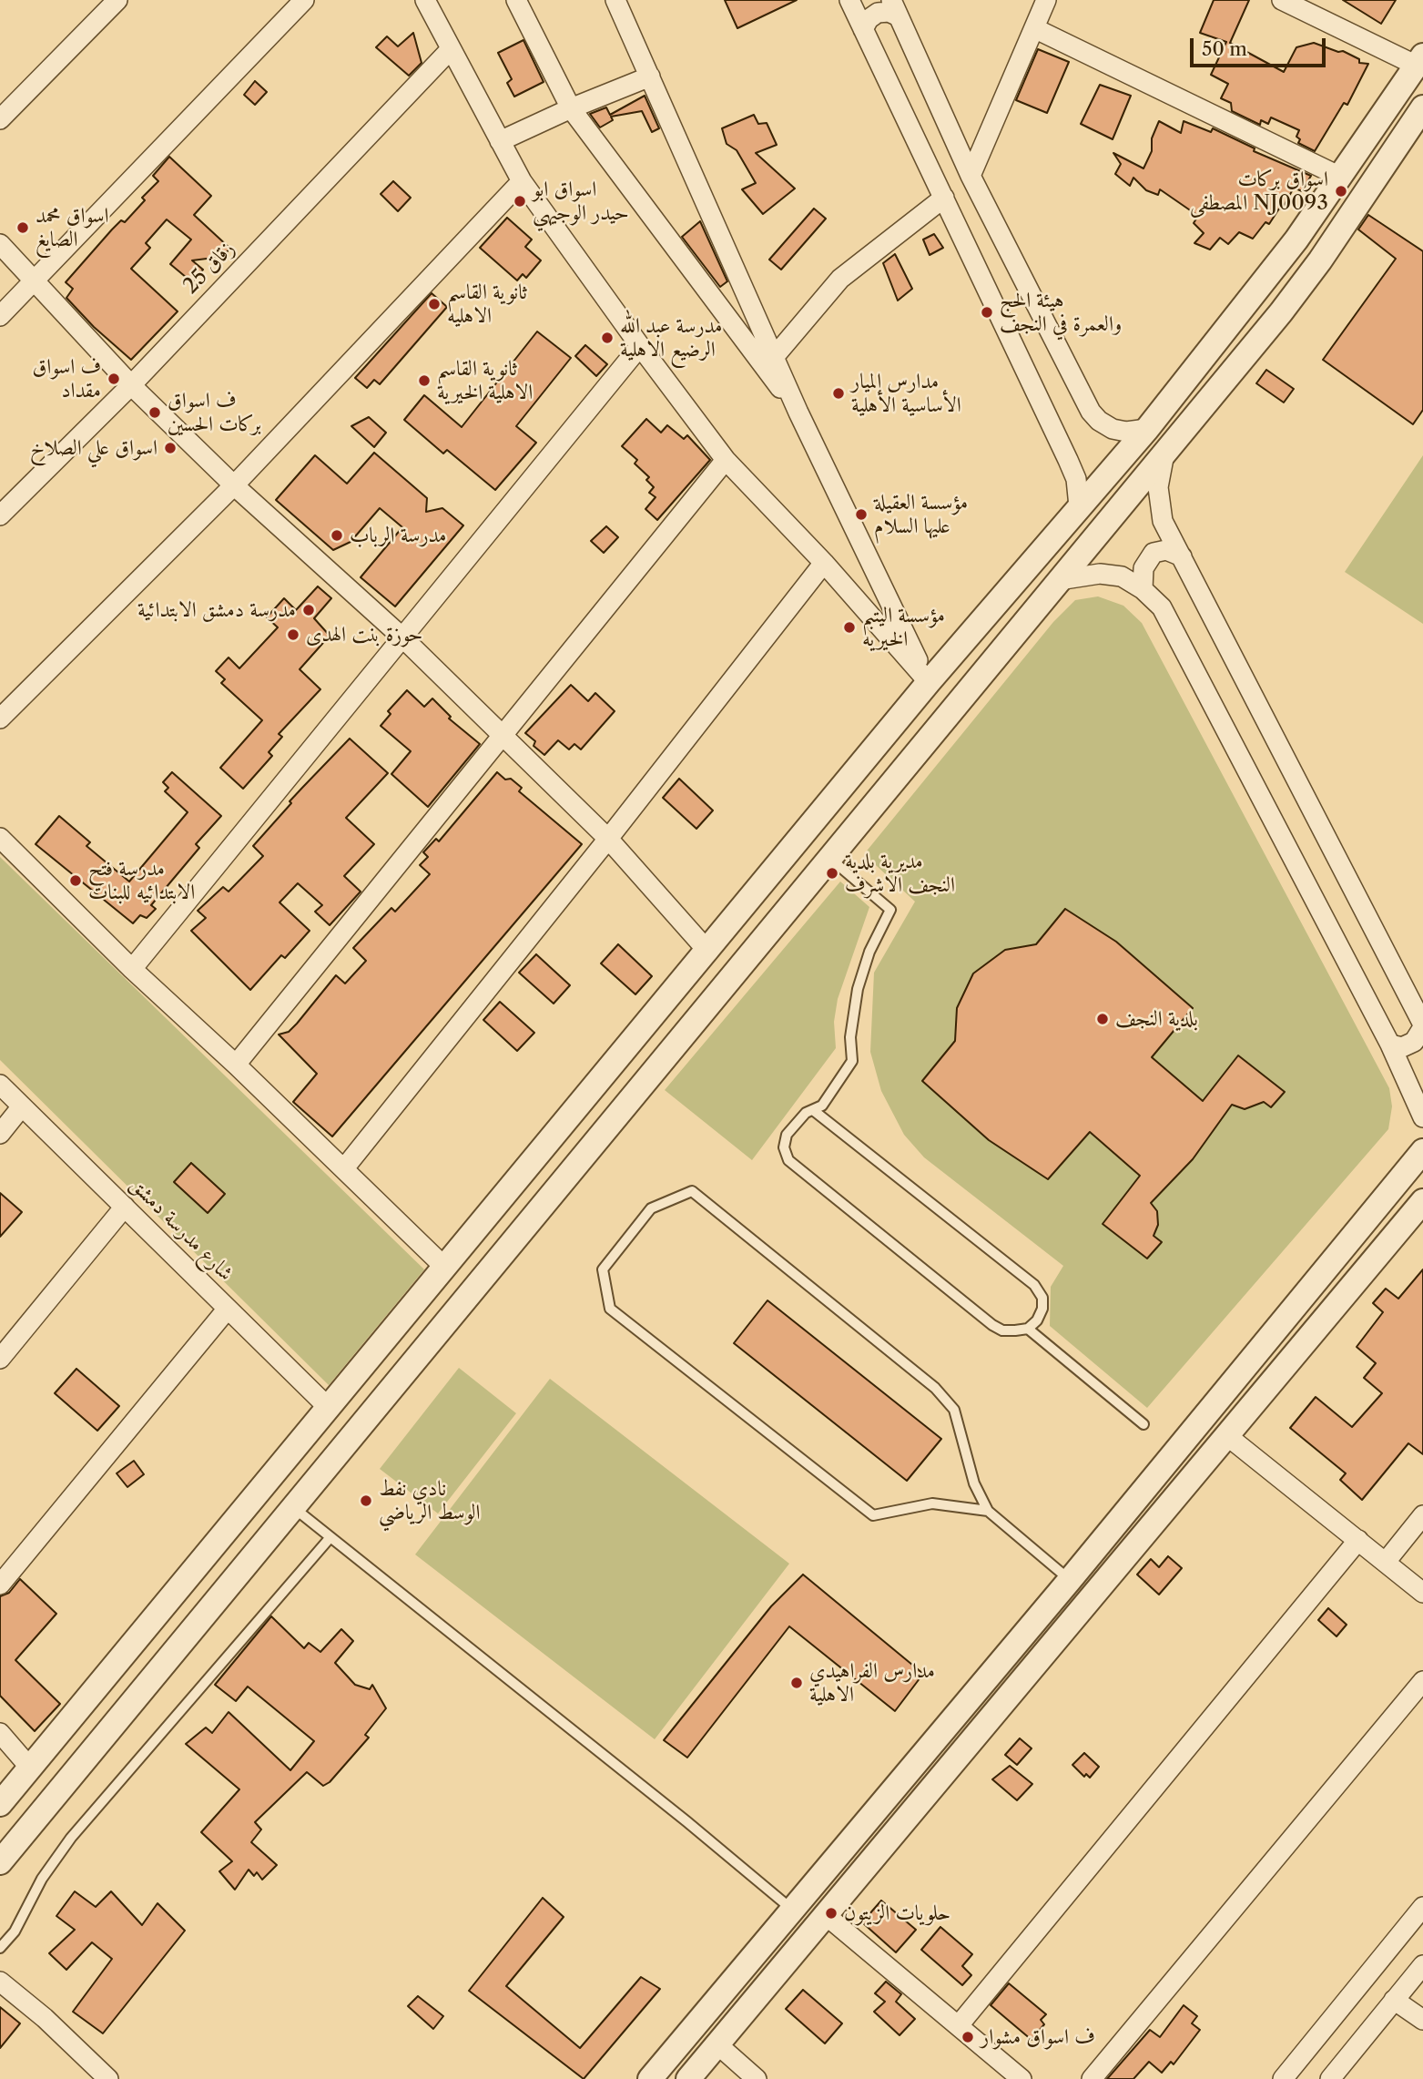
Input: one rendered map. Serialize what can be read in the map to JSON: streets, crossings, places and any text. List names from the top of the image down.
{
  "streets": {
    "street": ["زقاق 25", "شارع مدرسة دمشق"]
  },
  "places": [
    "اسواق بركات المصطفى NJ0093",
    "اسواق ابو حيدر الوجيهي",
    "اسواق محمد الصايغ",
    "ثانوية القاسم الاهليه",
    "هيئة الحج والعمرة في النجف",
    "مدرسة عبد الله الرضيع الاهلية",
    "ف اسواق مقداد",
    "ثانوية القاسم الاهلية الخيرية",
    "مدارس الميار الأساسية الأهلية",
    "ف اسواق بركات الحسين",
    "اسواق علي الصلاخ",
    "مؤسسة العقيلة عليها السلام",
    "مدرسة الرباب",
    "مدرسة دمشق الابتدائية",
    "مؤسسة اليتبم الخيريه",
    "حوزة بنت الهدى",
    "مديرية بلدية النجف الاشرف",
    "مدرسة فتح الابتدائيه للبنات",
    "بلدية النجف",
    "نادي نفط الوسط الرياضي",
    "مدارس الفراهيدي الاهلية",
    "حلويات الزيتون",
    "ف اسواق مشوار"
  ],
  "scale_bar": "50 m"
}
